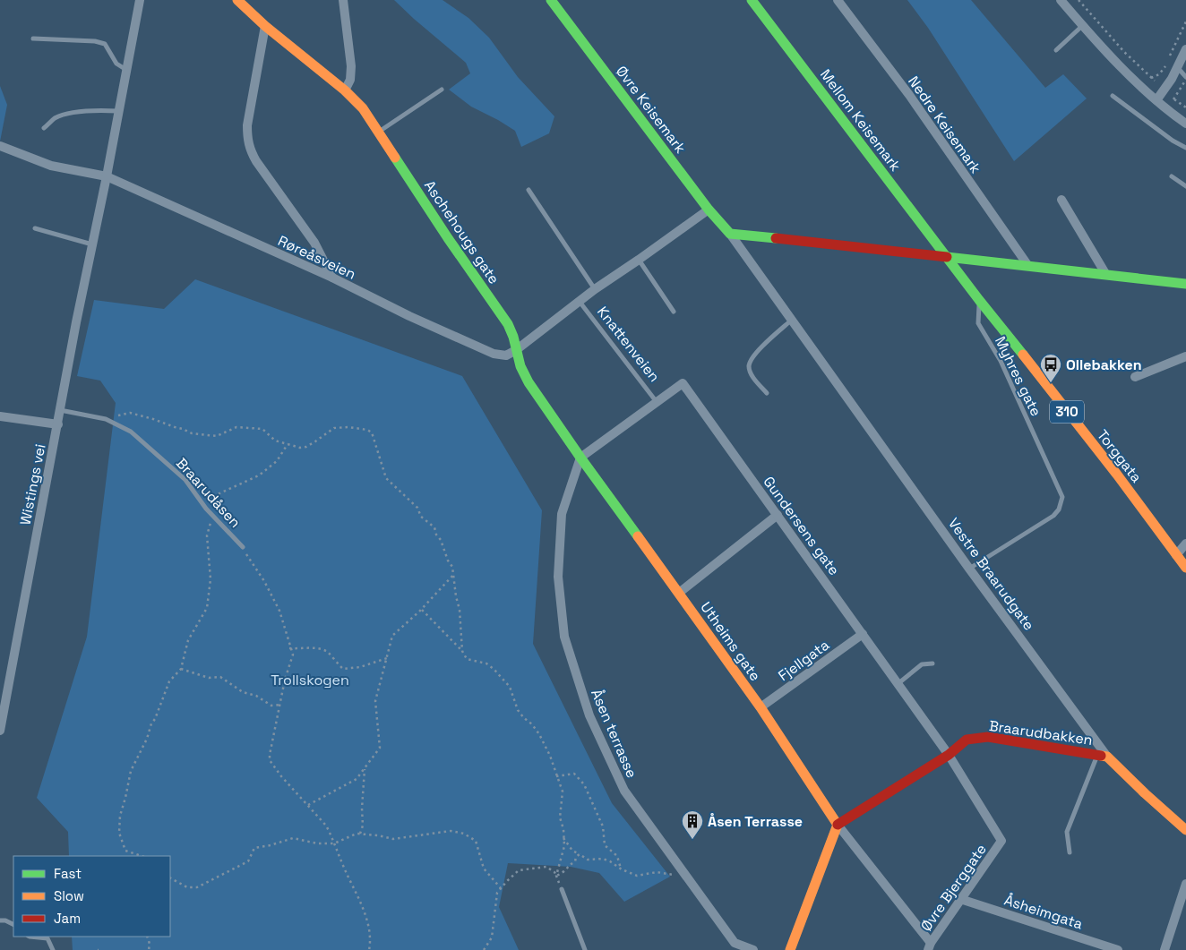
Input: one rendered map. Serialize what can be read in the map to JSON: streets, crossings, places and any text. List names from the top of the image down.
{
  "streets": {
    "main road": [
      "Øvre Keisemark",
      "Mellom Keisemark",
      "Aschehougs gate",
      "310",
      "Torggata",
      "Vestre Braarudgate",
      "Utheims gate",
      "Braarudbakken"
    ],
    "street": [
      "Nedre Keisemark",
      "Røreåsveien",
      "Knattenveien",
      "Wistings vei",
      "Gundersens gate",
      "Fjellgata",
      "Åsen terrasse",
      "Øvre Bjerggate",
      "Åsheimgata"
    ],
    "lane": ["Myhres gate", "Braarudåsen"]
  },
  "crossings": [
    ["Øvre Keisemark", "Vestre Braarudgate"],
    ["Mellom Keisemark", "Torggata"],
    ["Aschehougs gate", "Røreåsveien"],
    ["Aschehougs gate", "Utheims gate"],
    ["Røreåsveien", "Wistings vei"],
    ["Røreåsveien", "Utheims gate"],
    ["Knattenveien", "Gundersens gate"],
    ["Knattenveien", "Utheims gate"],
    ["Knattenveien", "Åsen terrasse"],
    ["Myhres gate", "Torggata"],
    ["Myhres gate", "Vestre Braarudgate"],
    ["Wistings vei", "Braarudåsen"],
    ["Gundersens gate", "Fjellgata"],
    ["Gundersens gate", "Braarudbakken"],
    ["Gundersens gate", "Øvre Bjerggate"],
    ["Vestre Braarudgate", "Braarudbakken"],
    ["Utheims gate", "Fjellgata"],
    ["Utheims gate", "Braarudbakken"],
    ["Utheims gate", "Åsen terrasse"],
    ["Utheims gate", "Øvre Bjerggate"],
    ["Øvre Bjerggate", "Åsheimgata"]
  ],
  "parks": ["Trollskogen"],
  "places": {
    "bus stop": ["Ollebakken"],
    "building": ["Åsen Terrasse"]
  },
  "legend": ["Fast", "Slow", "Jam"]
}
